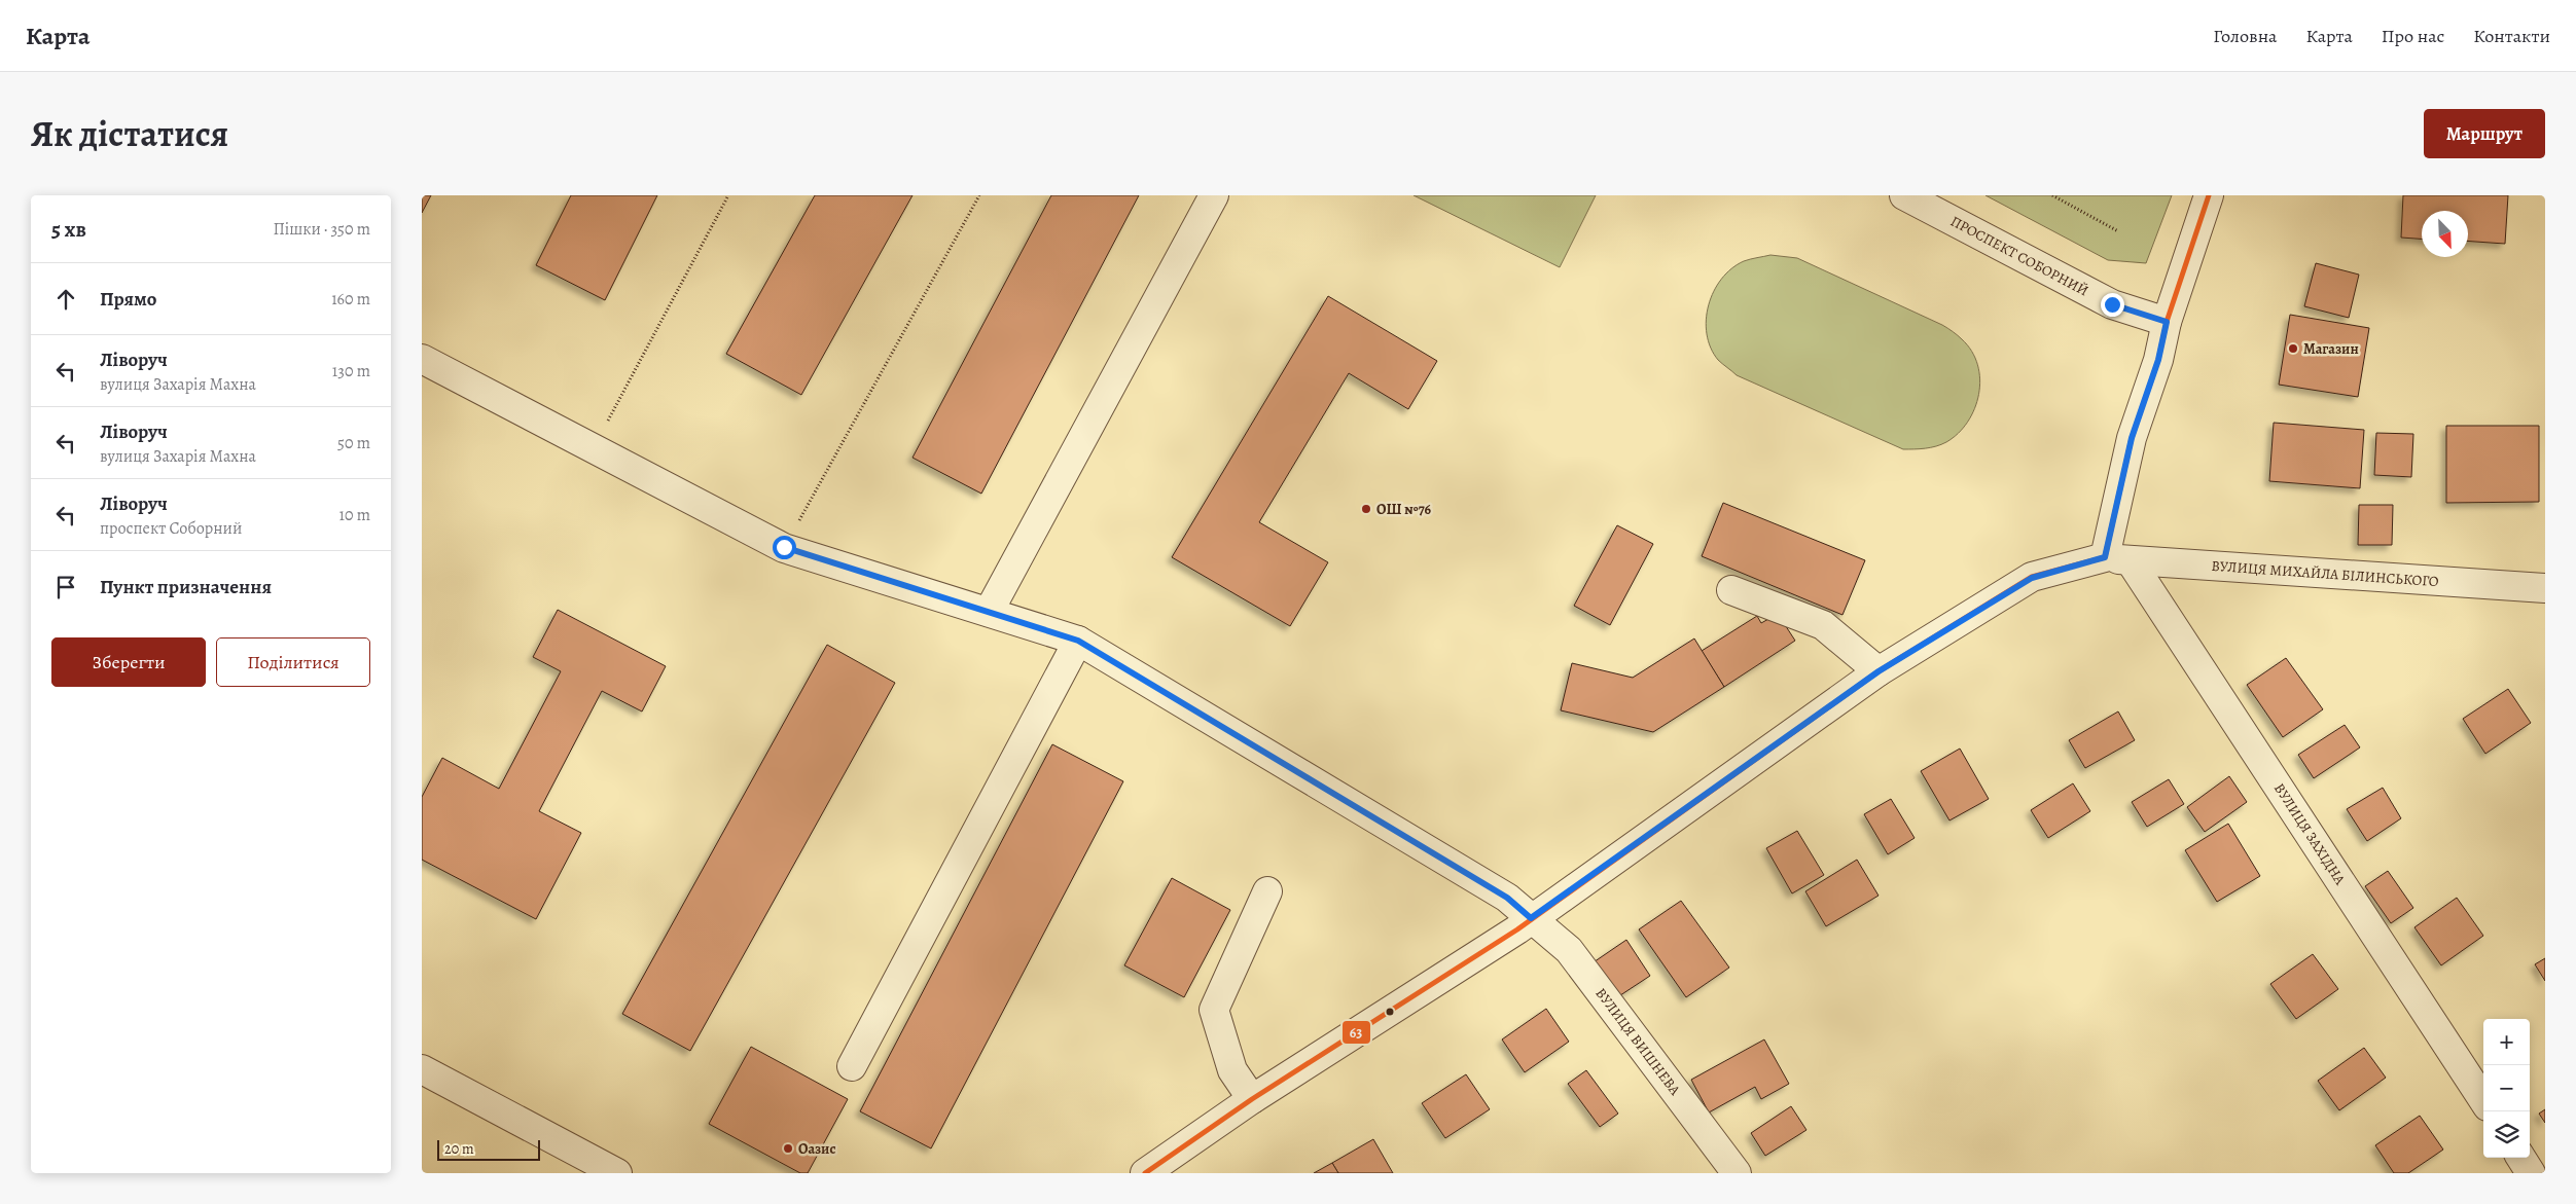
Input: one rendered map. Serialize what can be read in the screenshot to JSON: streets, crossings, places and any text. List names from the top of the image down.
{
  "streets": {
    "street": [
      "ПРОСПЕКТ СОБОРНИЙ",
      "ВУЛИЦЯ МИХАЙЛА БІЛИНСЬКОГО",
      "ВУЛИЦЯ ЗАХІДНА",
      "ВУЛИЦЯ ВИШНЕВА"
    ]
  },
  "crossings": [
    ["ВУЛИЦЯ МИХАЙЛА БІЛИНСЬКОГО", "ВУЛИЦЯ ЗАХІДНА"],
    ["ВУЛИЦЯ МИХАЙЛА БІЛИНСЬКОГО", "ВУЛИЦЯ ВИШНЕВА"]
  ],
  "places": ["Магазин", "ОШ №76", "Оазис"],
  "lines": ["transit line 63"],
  "scale_bar": "20 m",
  "north": "bottom right",
  "page": {
    "header": "Карта",
    "nav": [
      "Головна",
      "Карта",
      "Про нас",
      "Контакти"
    ],
    "title": "Як дістатися",
    "buttons": [
      "Маршрут",
      ["Зберегти", "Поділитися"]
    ],
    "heading": ["5 хв", "Пішки · 350 m"],
    "list": [
      ["Прямо", "160 m"],
      ["Ліворуч", "вулиця Захарія Махна", "130 m"],
      ["Ліворуч", "вулиця Захарія Махна", "50 m"],
      ["Ліворуч", "проспект Соборний", "10 m"],
      "Пункт призначення"
    ],
    "map_buttons": ["+", "−"],
    "scale": "20 m"
  }
}
